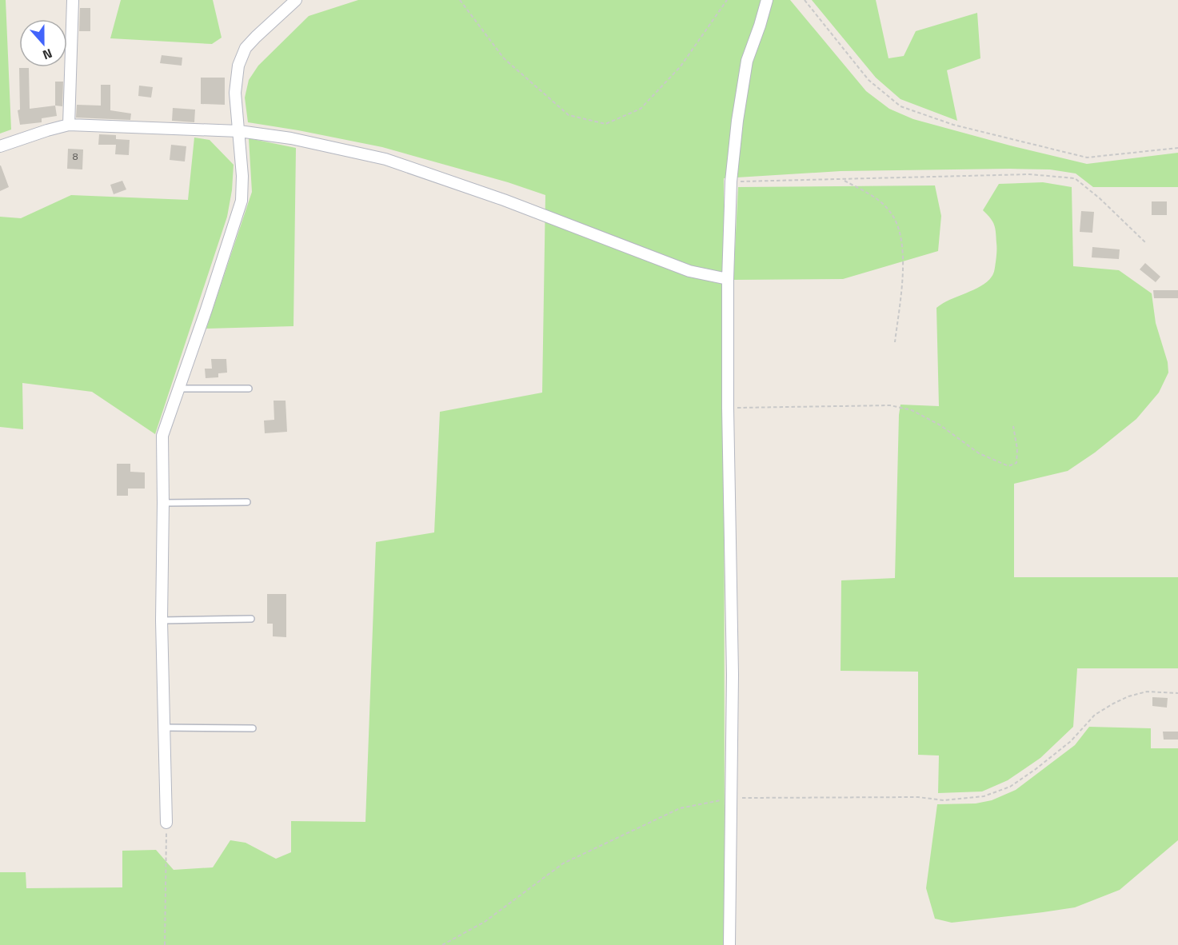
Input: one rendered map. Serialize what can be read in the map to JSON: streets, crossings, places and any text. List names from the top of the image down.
{
  "house_numbers": ["8"],
  "north": "bottom"
}
